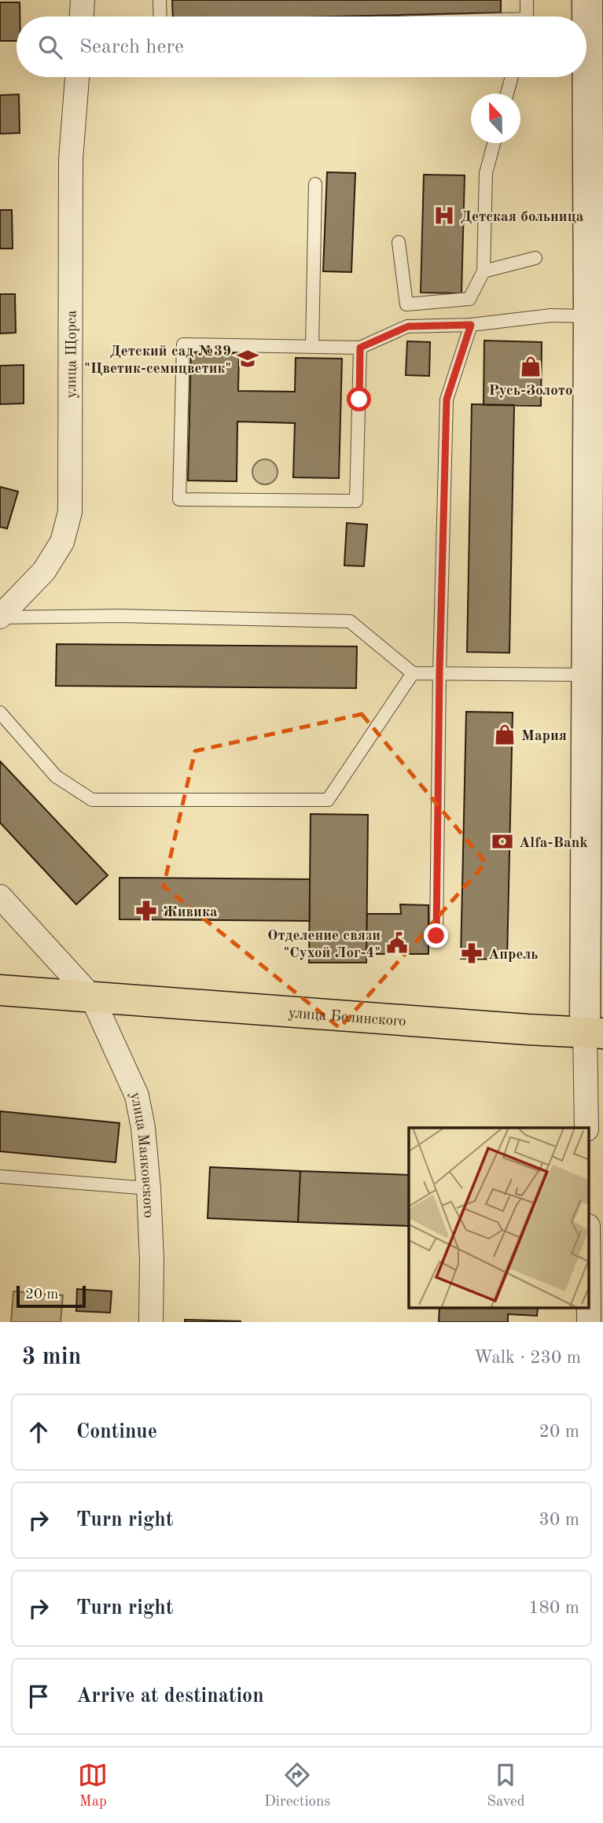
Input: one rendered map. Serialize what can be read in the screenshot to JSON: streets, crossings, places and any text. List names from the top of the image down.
{
  "streets": {
    "main road": ["улица Белинского"],
    "street": ["улица Щорса", "улица Маяковского"]
  },
  "crossings": [
    ["улица Белинского", "улица Маяковского"]
  ],
  "places": {
    "hospital": ["Детская больница"],
    "school or university": ["Детский сад №39 \"Цветик-семицветик\""],
    "shop": ["Русь-Золото", "Мария"],
    "bank": ["Alfa-Bank"],
    "pharmacy": ["Живика", "Апрель"],
    "public building": ["Отделение связи \"Сухой Лог-4\""]
  },
  "scale_bar": "20 m",
  "north": "top",
  "page": {
    "search": "Search here",
    "scale": "20 m",
    "heading": ["3 min", "Walk · 230 m"],
    "list": [
      ["Continue", "20 m"],
      ["Turn right", "30 m"],
      ["Turn right", "180 m"],
      "Arrive at destination"
    ],
    "nav": ["Map", "Directions", "Saved"]
  }
}
